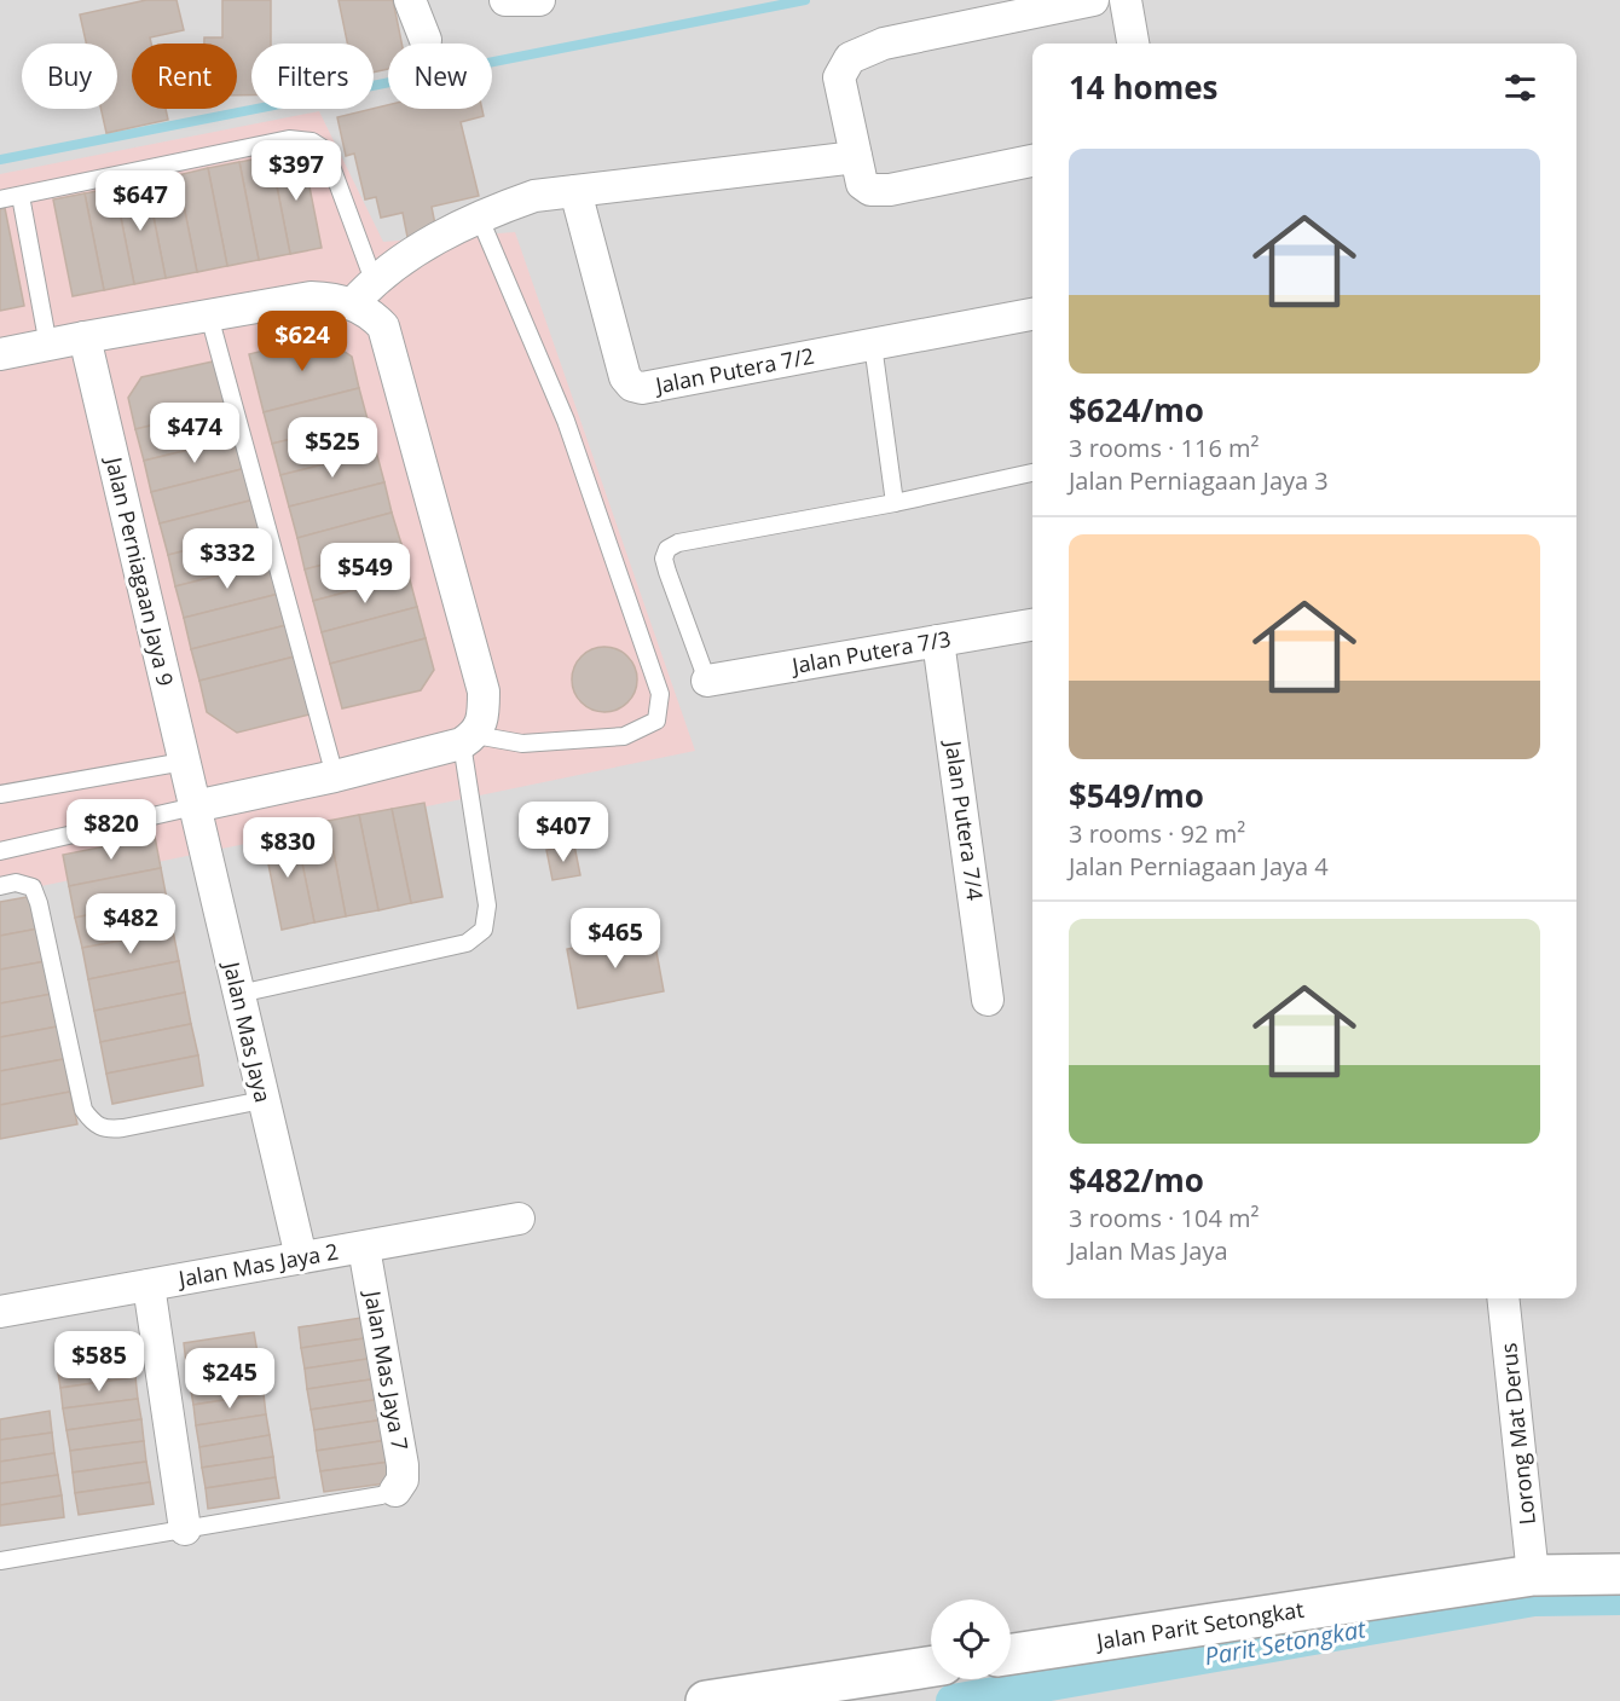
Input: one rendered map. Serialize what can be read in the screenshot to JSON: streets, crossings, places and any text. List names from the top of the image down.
{
  "streets": {
    "street": [
      "Jalan Putera 7/2",
      "Jalan Perniagaan Jaya 9",
      "Jalan Putera 7/3",
      "Jalan Putera 7/4",
      "Jalan Mas Jaya",
      "Jalan Mas Jaya 2",
      "Jalan Mas Jaya 7",
      "Lorong Mat Derus",
      "Jalan Parit Setongkat"
    ]
  },
  "crossings": [
    ["Jalan Perniagaan Jaya 9", "Jalan Mas Jaya"],
    ["Jalan Putera 7/3", "Jalan Putera 7/4"],
    ["Jalan Mas Jaya", "Jalan Mas Jaya 2"],
    ["Jalan Mas Jaya 2", "Jalan Mas Jaya 7"],
    ["Lorong Mat Derus", "Jalan Parit Setongkat"]
  ],
  "water": ["Parit Setongkat"],
  "page": {
    "chip": [
      "Buy",
      "Rent",
      "Filters",
      "New"
    ],
    "heading": "14 homes",
    "list": [
      {
        "name": "$624/mo",
        "note": "3 rooms · 116 m² · Jalan Perniagaan Jaya 3"
      },
      {
        "name": "$549/mo",
        "note": "3 rooms · 92 m² · Jalan Perniagaan Jaya 4"
      },
      {
        "name": "$482/mo",
        "note": "3 rooms · 104 m² · Jalan Mas Jaya"
      }
    ],
    "price": [
      "$397",
      "$647",
      "$624",
      "$474",
      "$525",
      "$332",
      "$549",
      "$820",
      "$407",
      "$830",
      "$482",
      "$465",
      "$585",
      "$245"
    ]
  }
}
